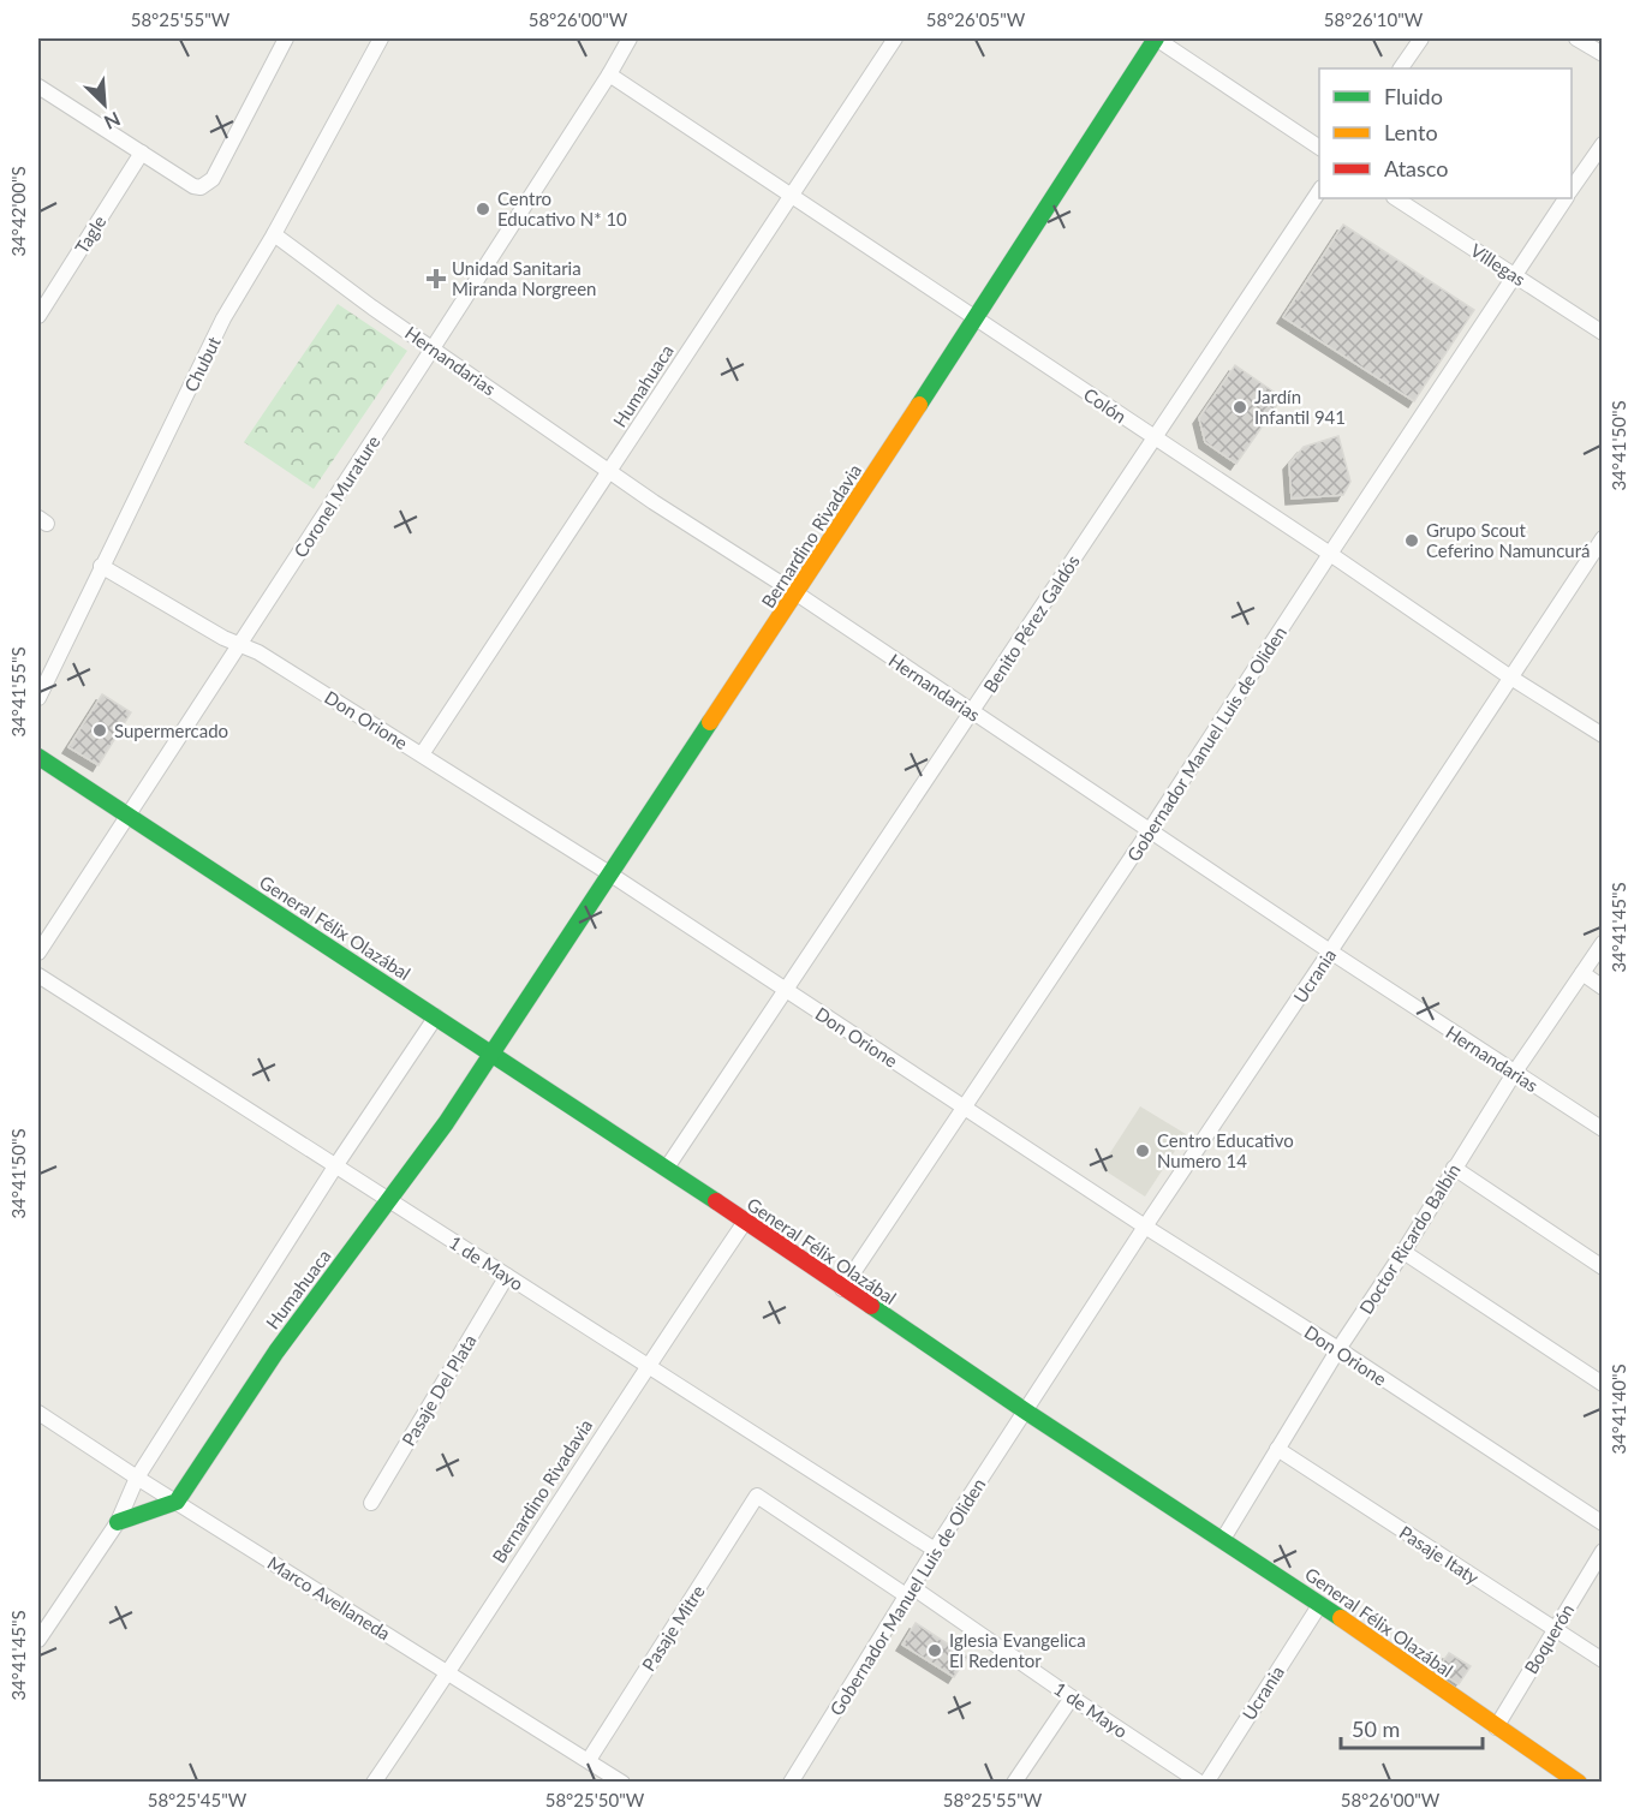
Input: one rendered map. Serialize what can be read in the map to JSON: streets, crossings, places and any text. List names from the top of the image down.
{
  "streets": {
    "street": [
      "Tagle",
      "Villegas",
      "Hernandarias",
      "Chubut",
      "Humahuaca",
      "Colón",
      "Coronel Murature",
      "Bernardino Rivadavia",
      "Benito Pérez Galdós",
      "Don Orione",
      "Gobernador Manuel Luis de Oliden",
      "General Félix Olazábal",
      "Ucrania",
      "Doctor Ricardo Balbín",
      "1 de Mayo",
      "Pasaje Del Plata",
      "Pasaje Itaty",
      "Marco Avellaneda",
      "Pasaje Mitre",
      "Boquerón"
    ]
  },
  "crossings": [
    ["Villegas", "Gobernador Manuel Luis de Oliden"],
    ["Hernandarias", "Chubut"],
    ["Hernandarias", "Humahuaca"],
    ["Hernandarias", "Coronel Murature"],
    ["Hernandarias", "Bernardino Rivadavia"],
    ["Hernandarias", "Benito Pérez Galdós"],
    ["Hernandarias", "Gobernador Manuel Luis de Oliden"],
    ["Hernandarias", "Ucrania"],
    ["Hernandarias", "Doctor Ricardo Balbín"],
    ["Chubut", "Don Orione"],
    ["Humahuaca", "Colón"],
    ["Humahuaca", "Bernardino Rivadavia"],
    ["Humahuaca", "Don Orione"],
    ["Humahuaca", "General Félix Olazábal"],
    ["Humahuaca", "1 de Mayo"],
    ["Humahuaca", "Marco Avellaneda"],
    ["Colón", "Coronel Murature"],
    ["Colón", "Bernardino Rivadavia"],
    ["Colón", "Benito Pérez Galdós"],
    ["Colón", "Gobernador Manuel Luis de Oliden"],
    ["Colón", "Ucrania"],
    ["Coronel Murature", "Don Orione"],
    ["Coronel Murature", "General Félix Olazábal"],
    ["Bernardino Rivadavia", "Don Orione"],
    ["Bernardino Rivadavia", "General Félix Olazábal"],
    ["Bernardino Rivadavia", "1 de Mayo"],
    ["Bernardino Rivadavia", "Marco Avellaneda"],
    ["Benito Pérez Galdós", "Don Orione"],
    ["Benito Pérez Galdós", "General Félix Olazábal"],
    ["Don Orione", "Gobernador Manuel Luis de Oliden"],
    ["Don Orione", "Ucrania"],
    ["Don Orione", "Doctor Ricardo Balbín"],
    ["Gobernador Manuel Luis de Oliden", "General Félix Olazábal"],
    ["Gobernador Manuel Luis de Oliden", "Ucrania"],
    ["Gobernador Manuel Luis de Oliden", "1 de Mayo"],
    ["General Félix Olazábal", "Ucrania"],
    ["General Félix Olazábal", "Doctor Ricardo Balbín"],
    ["General Félix Olazábal", "Boquerón"],
    ["Doctor Ricardo Balbín", "Pasaje Itaty"],
    ["1 de Mayo", "Pasaje Del Plata"],
    ["1 de Mayo", "Pasaje Mitre"],
    ["Pasaje Itaty", "Boquerón"],
    ["Marco Avellaneda", "Pasaje Mitre"]
  ],
  "places": {
    "other": [
      "Centro Educativo N* 10",
      "Jardín Infantil 941",
      "Grupo Scout Ceferino Namuncurá",
      "Supermercado",
      "Centro Educativo Numero 14",
      "Iglesia Evangelica El Redentor"
    ],
    "health": ["Unidad Sanitaria Miranda Norgreen"]
  },
  "legend": ["Fluido", "Lento", "Atasco"],
  "scale_bar": "50 m",
  "north": "bottom right",
  "coordinates": [
    "58°25'55\"W",
    "58°26'00\"W",
    "58°26'05\"W",
    "58°26'10\"W",
    "34°42'00\"S",
    "34°41'50\"S",
    "34°41'55\"S",
    "34°41'45\"S",
    "34°41'40\"S",
    "58°25'45\"W",
    "58°25'50\"W"
  ]
}
